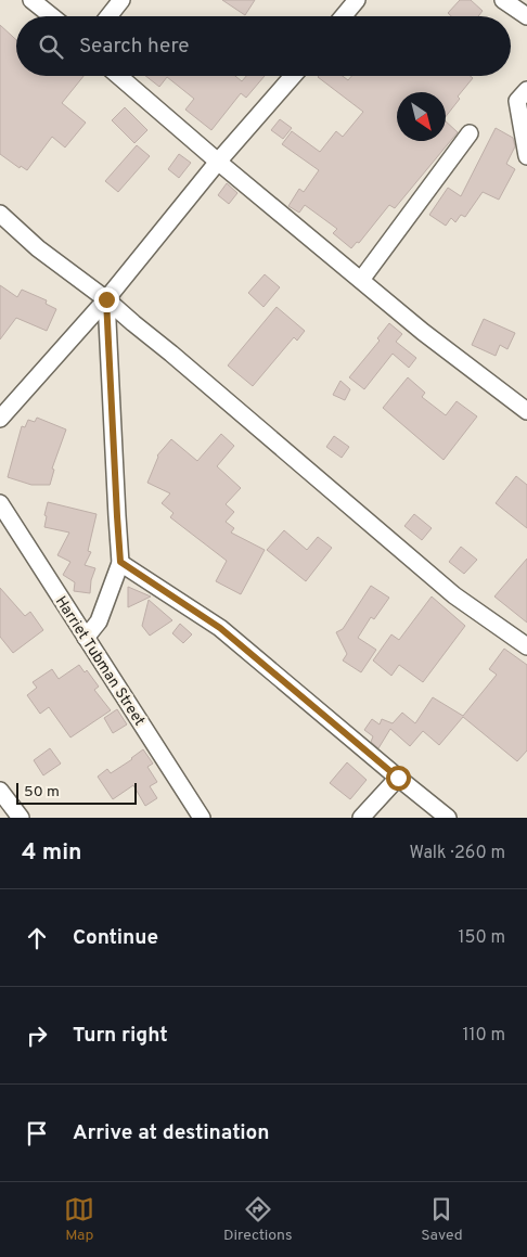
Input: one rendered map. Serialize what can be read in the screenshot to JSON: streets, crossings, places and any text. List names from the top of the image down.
{
  "streets": {
    "street": ["Harriet Tubman Street"]
  },
  "scale_bar": "50 m",
  "north": "bottom right",
  "page": {
    "search": "Search here",
    "scale": "50 m",
    "heading": ["4 min", "Walk · 260 m"],
    "list": [
      ["Continue", "150 m"],
      ["Turn right", "110 m"],
      "Arrive at destination"
    ],
    "nav": ["Map", "Directions", "Saved"]
  }
}
